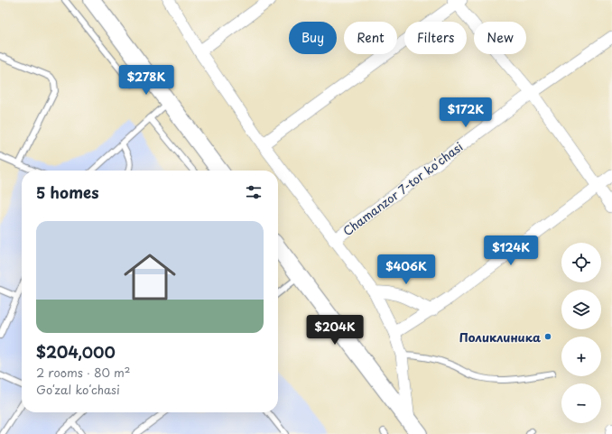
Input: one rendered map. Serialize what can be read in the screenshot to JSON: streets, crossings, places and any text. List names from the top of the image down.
{
  "streets": {
    "street": ["Chamanzor 7-tor koʻchasi"]
  },
  "places": ["Поликлиника"],
  "page": {
    "chip": [
      "Buy",
      "Rent",
      "Filters",
      "New"
    ],
    "price": [
      "$278K",
      "$172K",
      "$124K",
      "$406K",
      "$204K"
    ],
    "heading": "5 homes",
    "list": [
      {
        "name": "$204,000",
        "note": "2 rooms · 80 m² · Goʻzal koʻchasi"
      }
    ],
    "map_buttons": ["+", "−"]
  }
}
